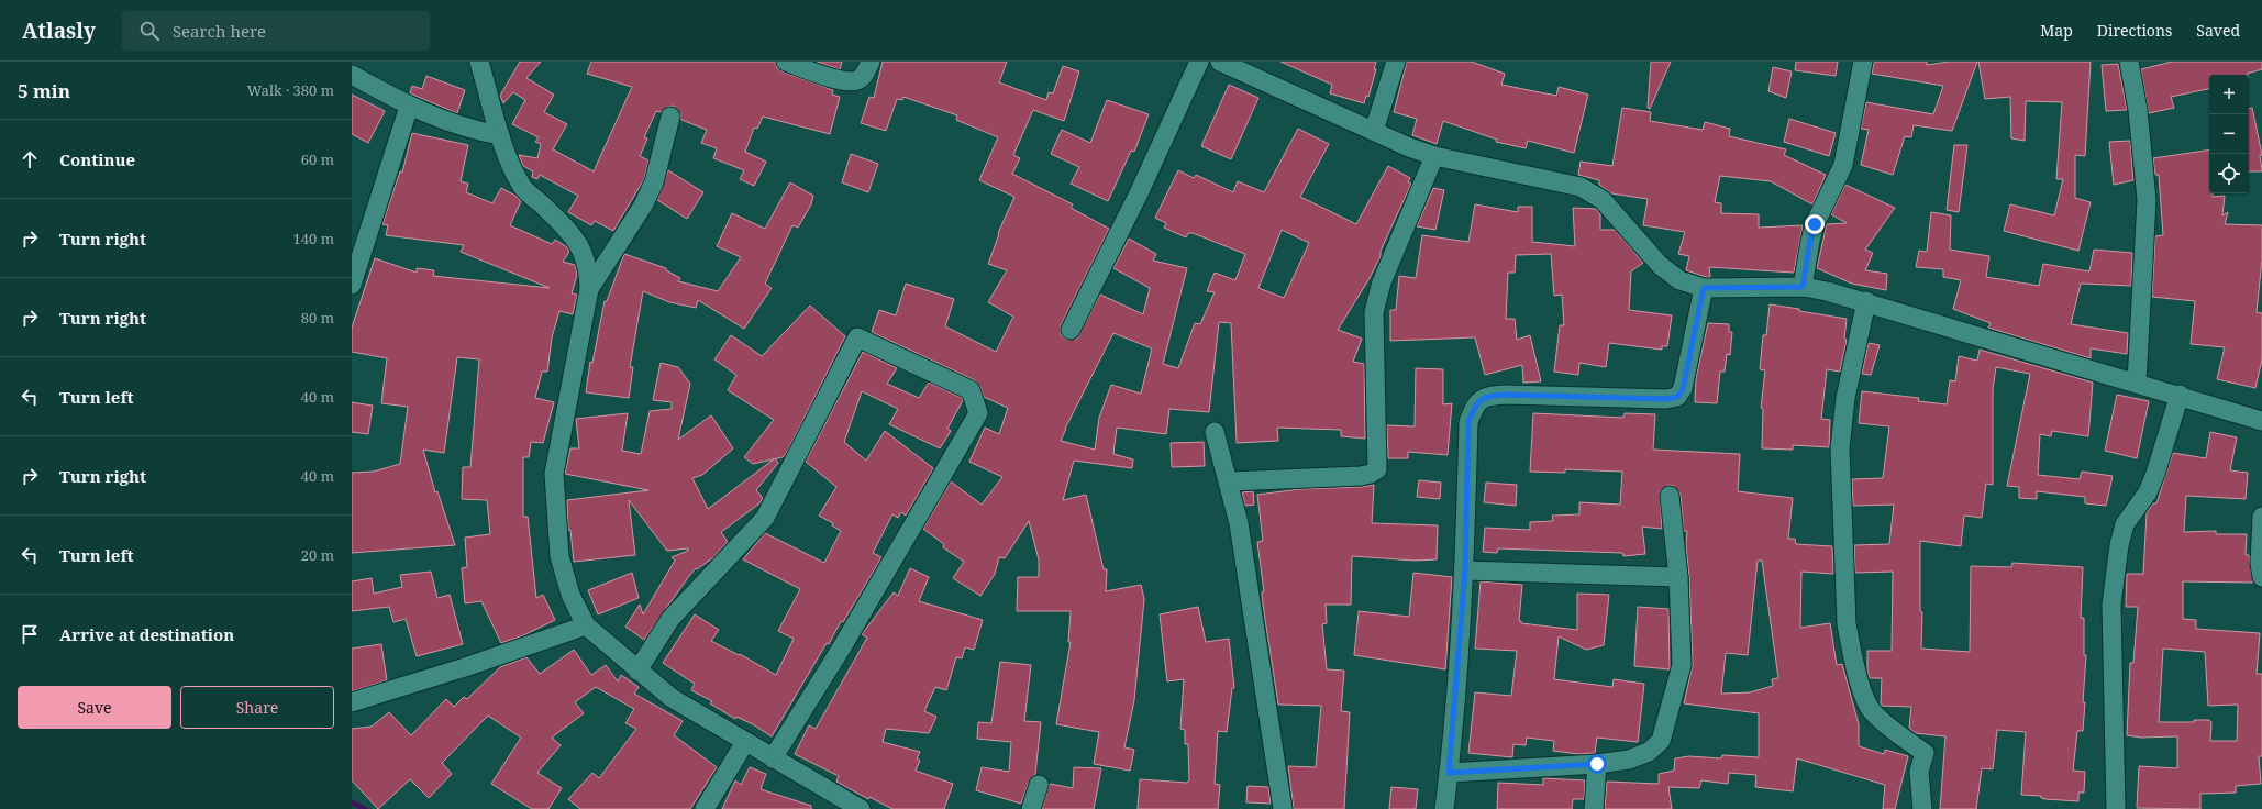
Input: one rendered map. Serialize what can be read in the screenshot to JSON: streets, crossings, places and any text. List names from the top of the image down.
{
  "page": {
    "header": "Atlasly",
    "search": "Search here",
    "nav": ["Map", "Directions", "Saved"],
    "heading": ["5 min", "Walk · 380 m"],
    "map_buttons": ["+", "−"],
    "list": [
      ["Continue", "60 m"],
      ["Turn right", "140 m"],
      ["Turn right", "80 m"],
      ["Turn left", "40 m"],
      ["Turn right", "40 m"],
      ["Turn left", "20 m"],
      "Arrive at destination"
    ],
    "buttons": ["Save", "Share"]
  }
}
